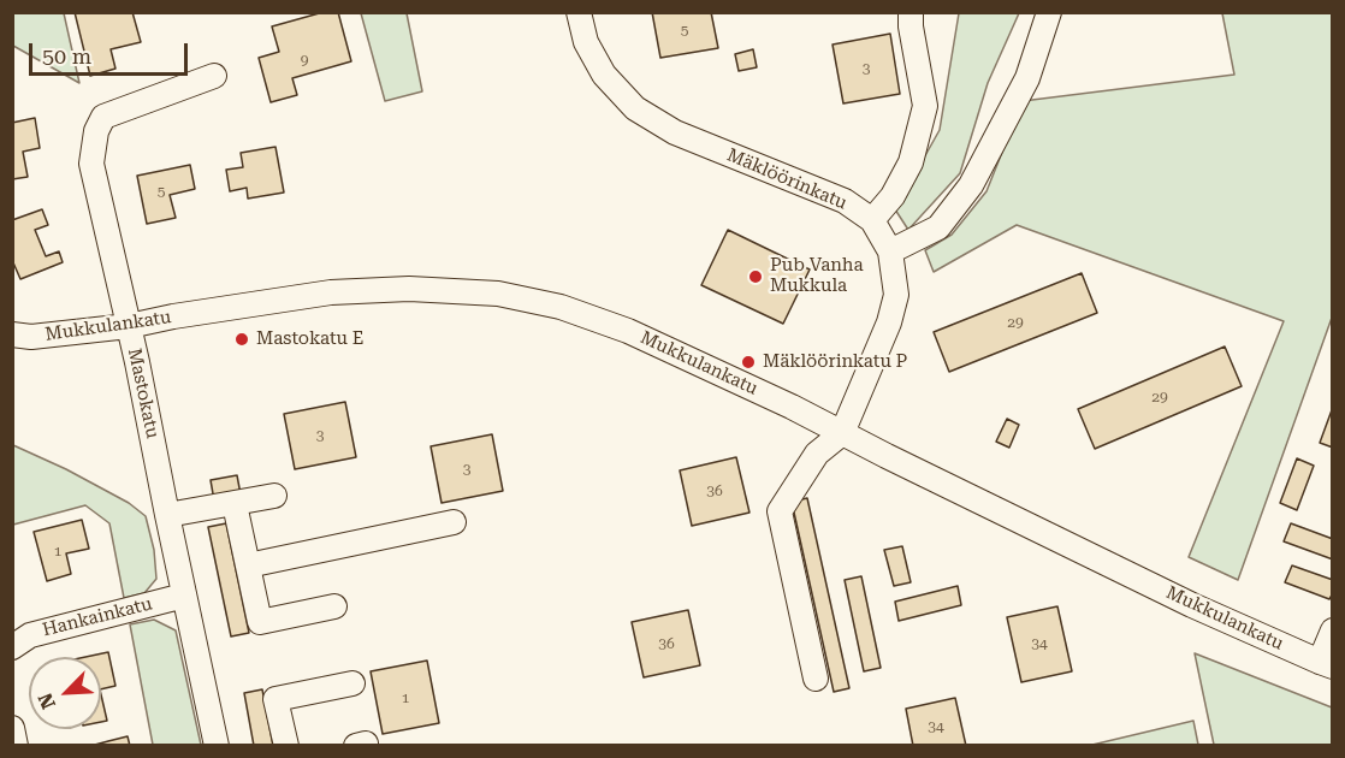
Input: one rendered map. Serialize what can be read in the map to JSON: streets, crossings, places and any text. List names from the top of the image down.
{
  "streets": {
    "street": [
      "Mäklöörinkatu",
      "Mukkulankatu",
      "Mastokatu",
      "Hankainkatu"
    ]
  },
  "crossings": [
    ["Mäklöörinkatu", "Mukkulankatu"],
    ["Mukkulankatu", "Mastokatu"],
    ["Mastokatu", "Hankainkatu"]
  ],
  "places": ["Pub Vanha Mukkula", "Mastokatu E", "Mäklöörinkatu P"],
  "house_numbers": [
    "5",
    "9",
    "3",
    "5",
    "29",
    "29",
    "3",
    "3",
    "36",
    "1",
    "36",
    "34",
    "1",
    "34"
  ],
  "scale_bar": "50 m",
  "north": "bottom left"
}
